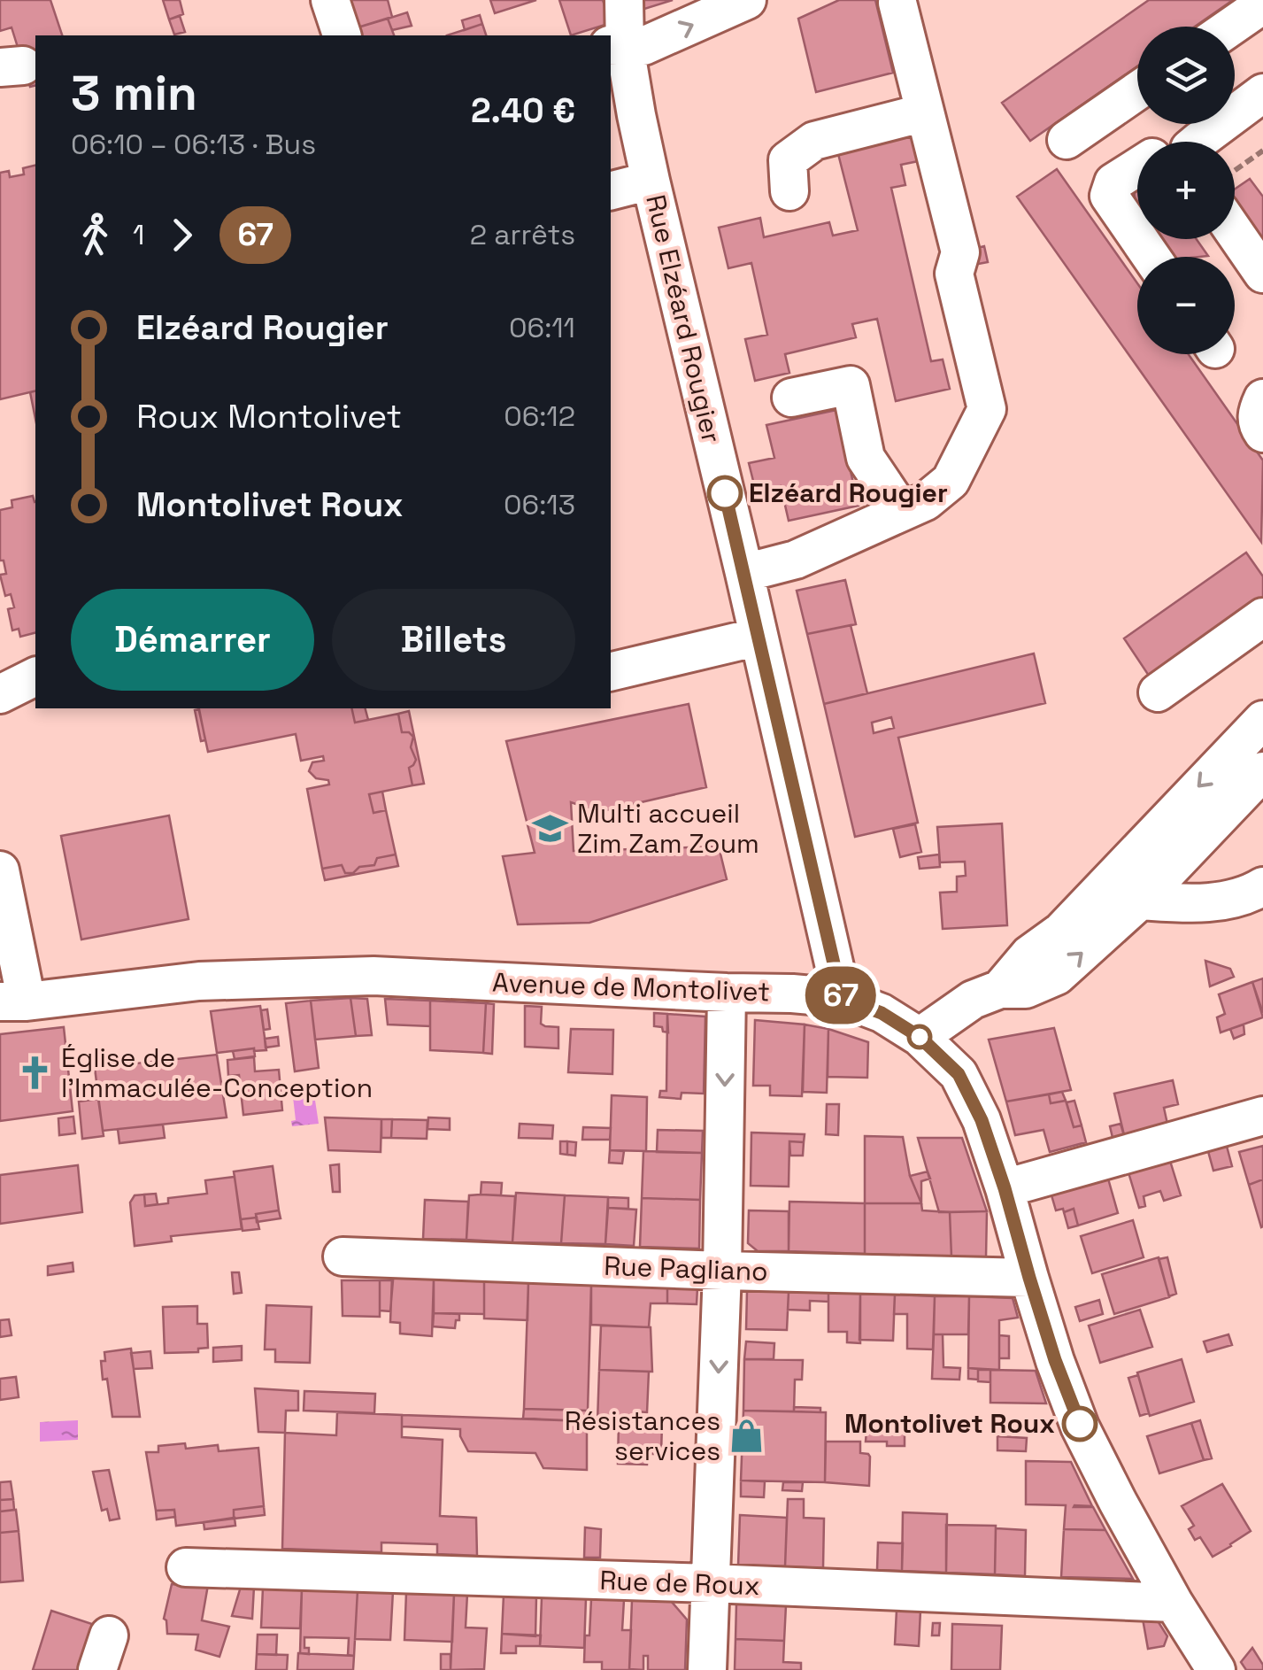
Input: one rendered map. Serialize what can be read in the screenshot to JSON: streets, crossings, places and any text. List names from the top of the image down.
{
  "streets": {
    "street": [
      "Rue Elzéard Rougier",
      "Avenue de Montolivet",
      "Rue Pagliano",
      "Rue de Roux"
    ]
  },
  "crossings": [
    ["Rue Elzéard Rougier", "Avenue de Montolivet"],
    ["Avenue de Montolivet", "Rue Pagliano"],
    ["Avenue de Montolivet", "Rue de Roux"]
  ],
  "places": {
    "other": ["Elzéard Rougier", "Montolivet Roux"],
    "school or university": ["Multi accueil Zim Zam Zoum"],
    "church": ["Église de l'Immaculée-Conception"],
    "shop": ["Résistances services"]
  },
  "lines": ["bus line 67"],
  "page": {
    "on_map": "67",
    "map_buttons": ["+", "−"],
    "heading": ["3 min", "06:10 – 06:13 · Bus", "2.40 €"],
    "legs": ["1", "67", "2 arrêts"],
    "list": [
      {
        "name": "Elzéard Rougier",
        "value": "06:11"
      },
      {
        "name": "Roux Montolivet",
        "value": "06:12"
      },
      {
        "name": "Montolivet Roux",
        "value": "06:13"
      }
    ],
    "buttons": ["Démarrer", "Billets"]
  }
}
